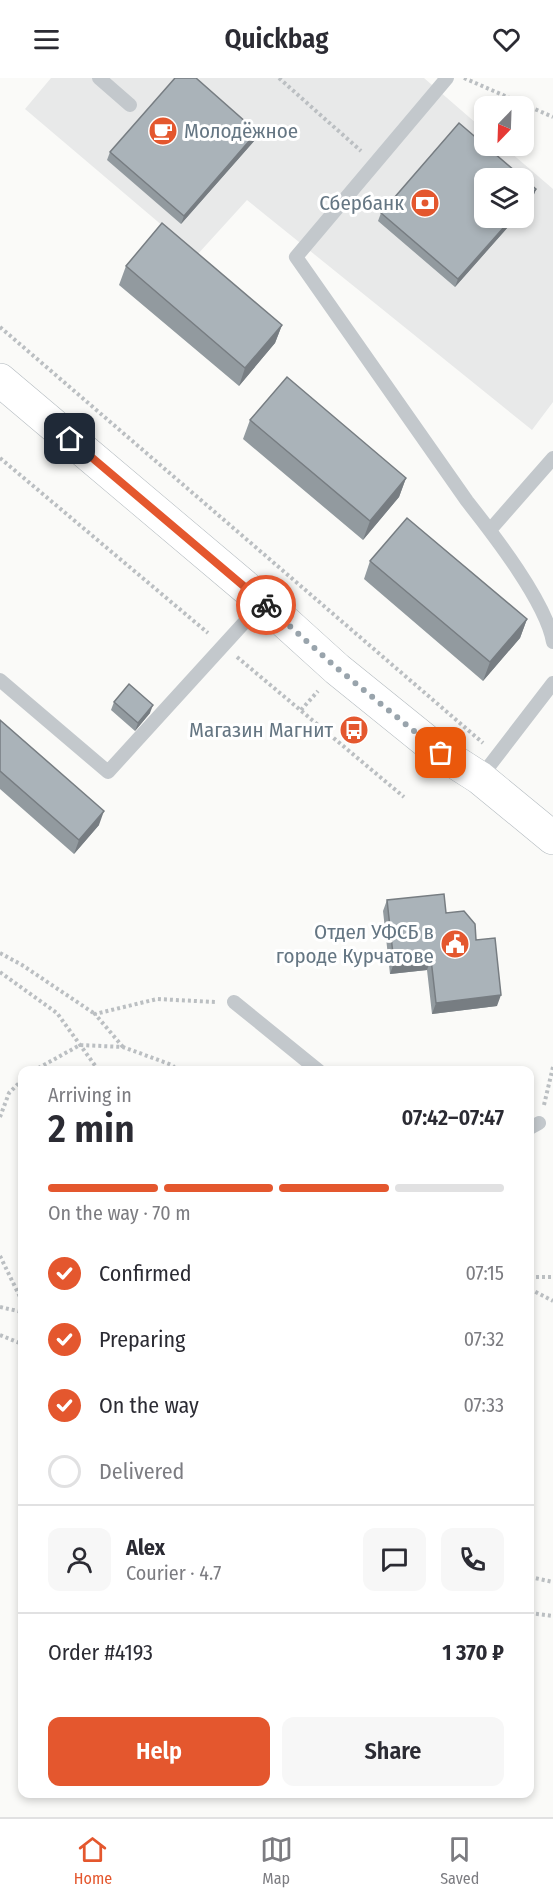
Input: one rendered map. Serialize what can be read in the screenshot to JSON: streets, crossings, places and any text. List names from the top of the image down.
{
  "places": {
    "cafe": ["Молодёжное"],
    "bank": ["Сбербанк"],
    "bus stop": ["Магазин Магнит"],
    "public building": ["Отдел УФСБ в городе Курчатове"]
  },
  "north": "bottom left",
  "page": {
    "header": "Quickbag",
    "heading": ["2 min", "Arriving in", "07:42–07:47"],
    "panel": [
      "Alex",
      "Courier · 4.7",
      "Order #4193",
      "1 370 ₽"
    ],
    "bar": "On the way · 70 m",
    "list": [
      ["Confirmed", "07:15"],
      ["Preparing", "07:32"],
      ["On the way", "07:33"],
      "Delivered"
    ],
    "buttons": ["Help", "Share"],
    "tabs": ["Home", "Map", "Saved"]
  }
}
